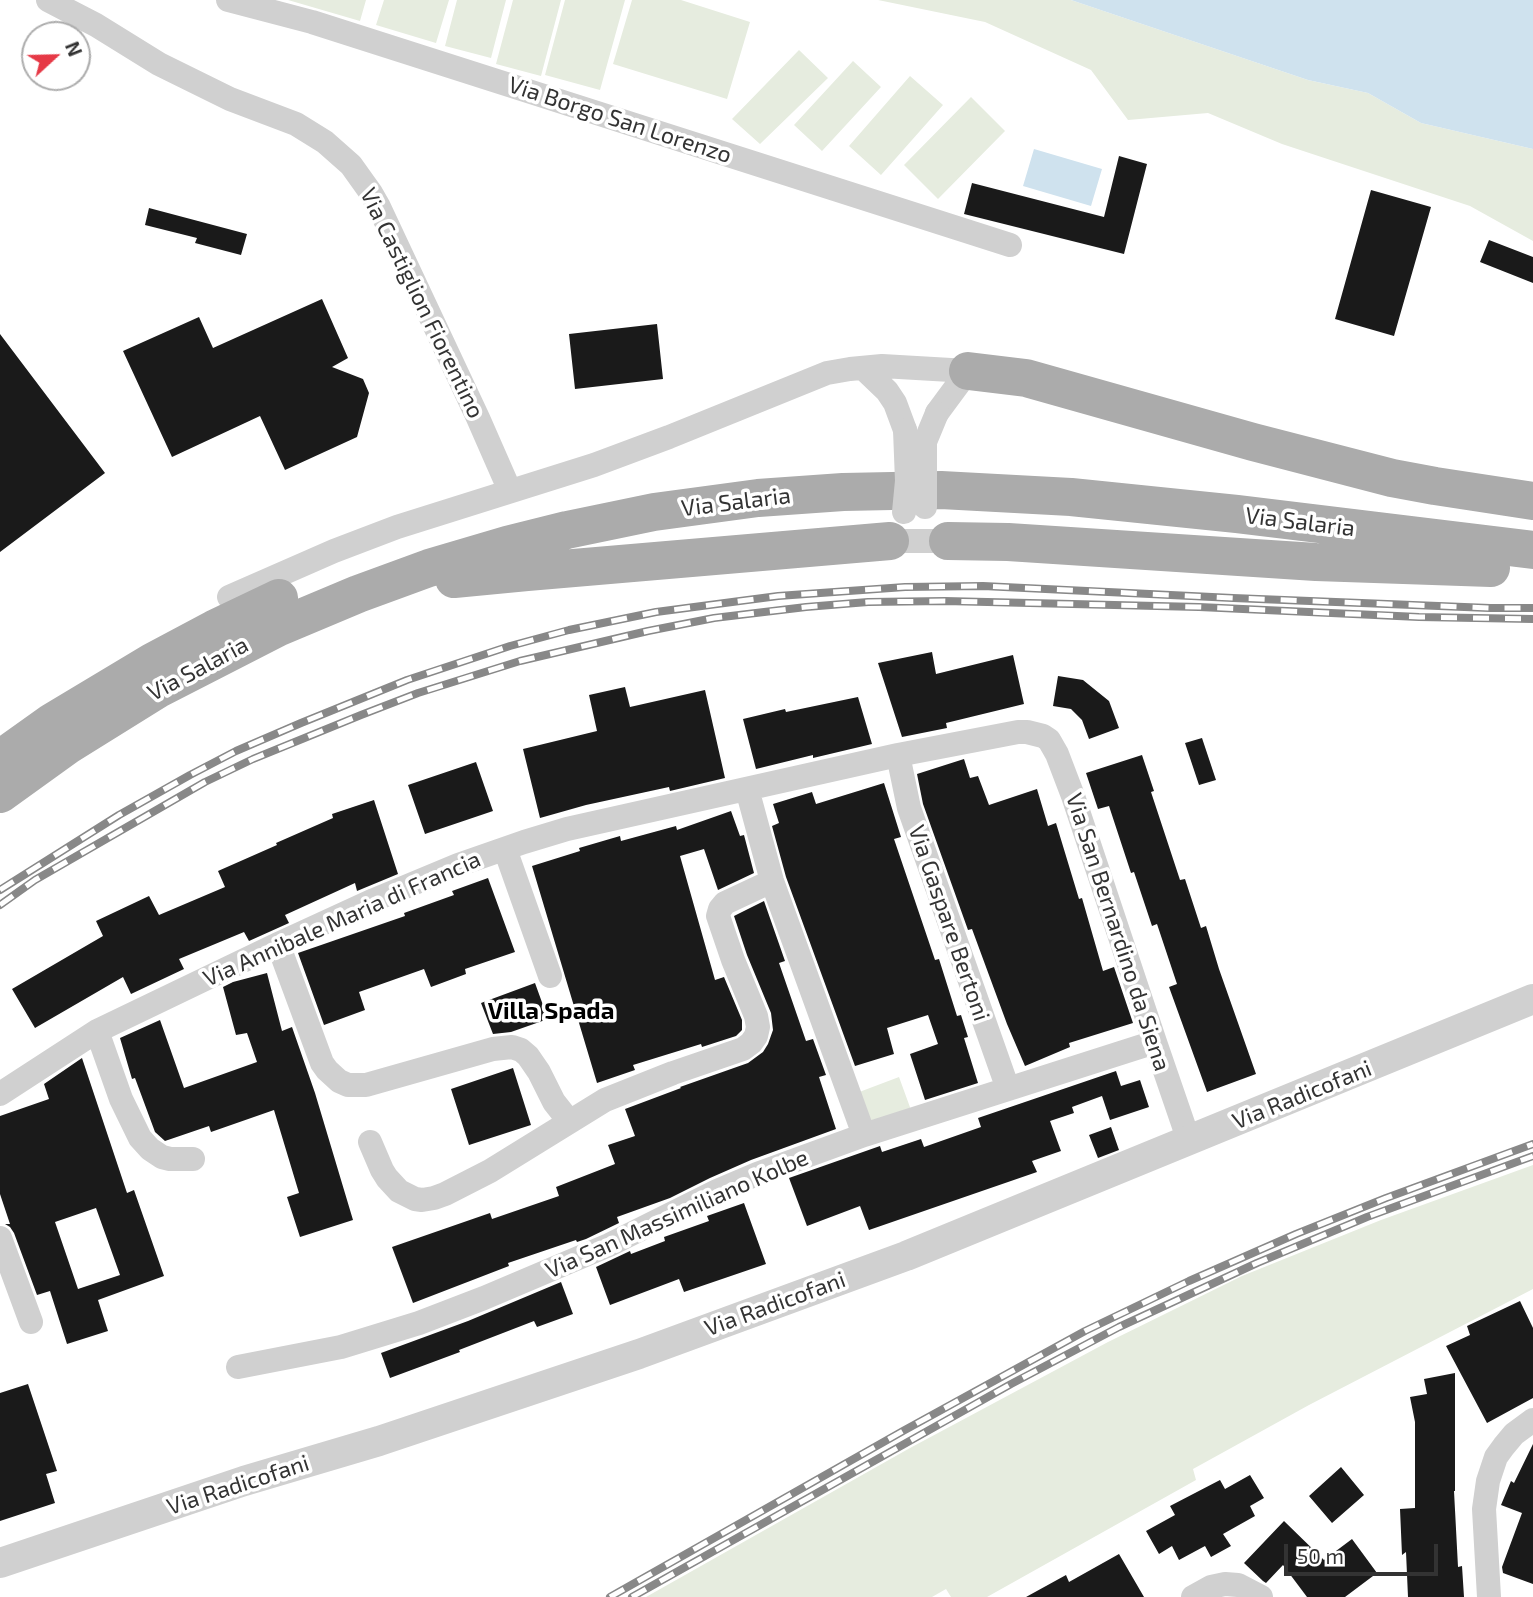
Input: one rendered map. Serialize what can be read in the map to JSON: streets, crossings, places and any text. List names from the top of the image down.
{
  "streets": {
    "main road": ["Via Salaria"],
    "street": [
      "Via Borgo San Lorenzo",
      "Via Castiglion Fiorentino",
      "Via Annibale Maria di Francia",
      "Via Gaspare Bertoni",
      "Via San Bernardino da Siena",
      "Via Radicofani",
      "Via San Massimiliano Kolbe"
    ]
  },
  "crossings": [
    ["Via Annibale Maria di Francia", "Via Gaspare Bertoni"],
    ["Via Annibale Maria di Francia", "Via San Bernardino da Siena"],
    ["Via Gaspare Bertoni", "Via San Massimiliano Kolbe"],
    ["Via San Bernardino da Siena", "Via Radicofani"],
    ["Via San Bernardino da Siena", "Via San Massimiliano Kolbe"]
  ],
  "districts": ["Villa Spada"],
  "scale_bar": "50 m",
  "north": "right"
}
